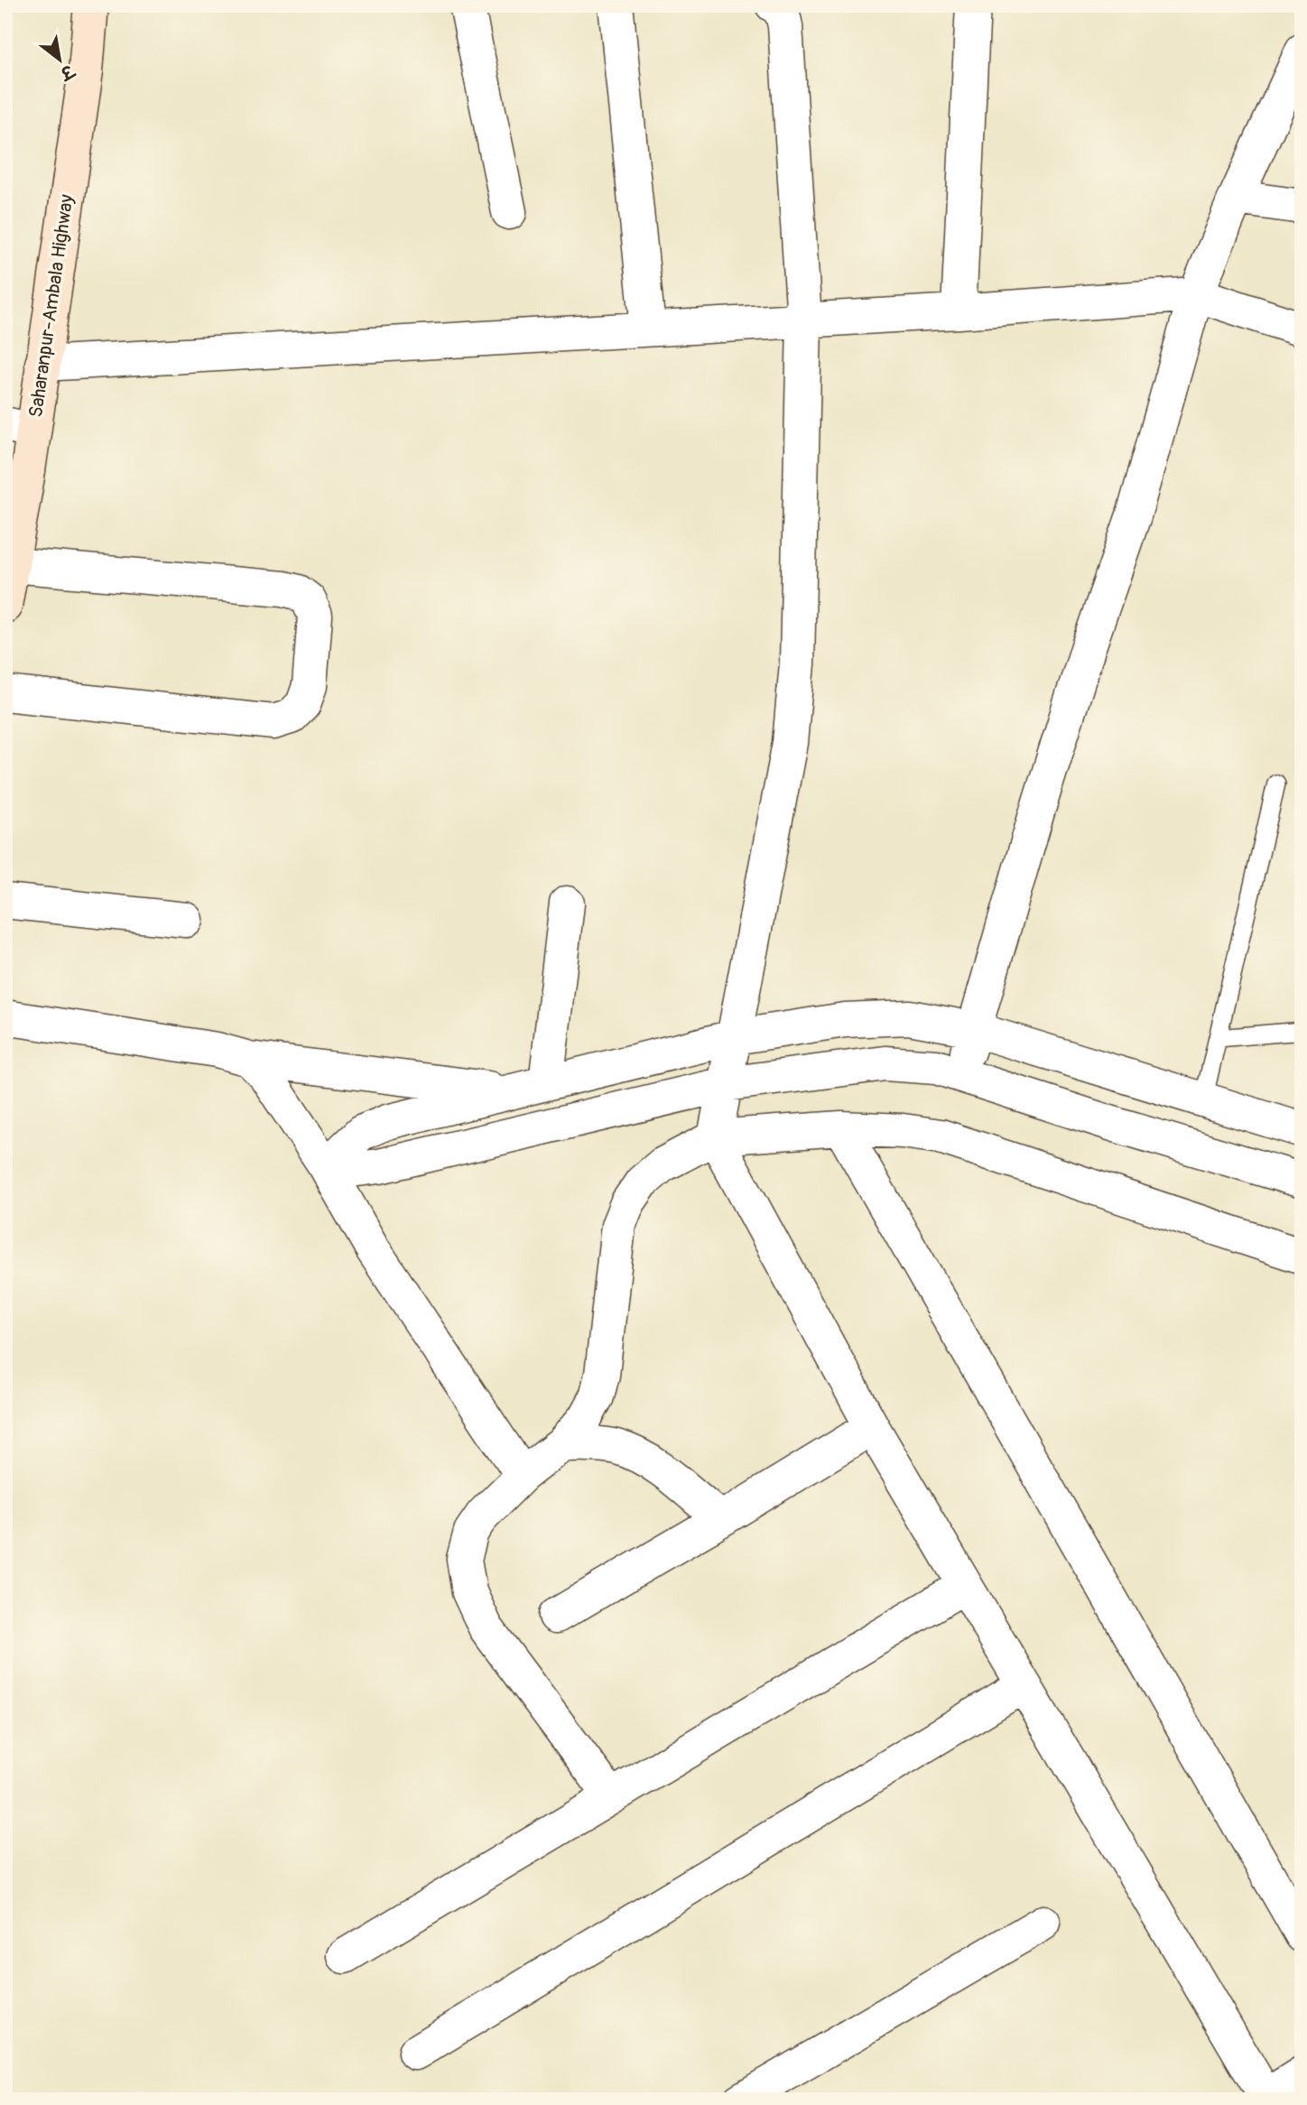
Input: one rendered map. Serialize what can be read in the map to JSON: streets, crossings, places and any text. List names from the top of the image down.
{
  "streets": {
    "main road": ["Saharanpur-Ambala Highway"]
  },
  "north": "bottom right"
}
